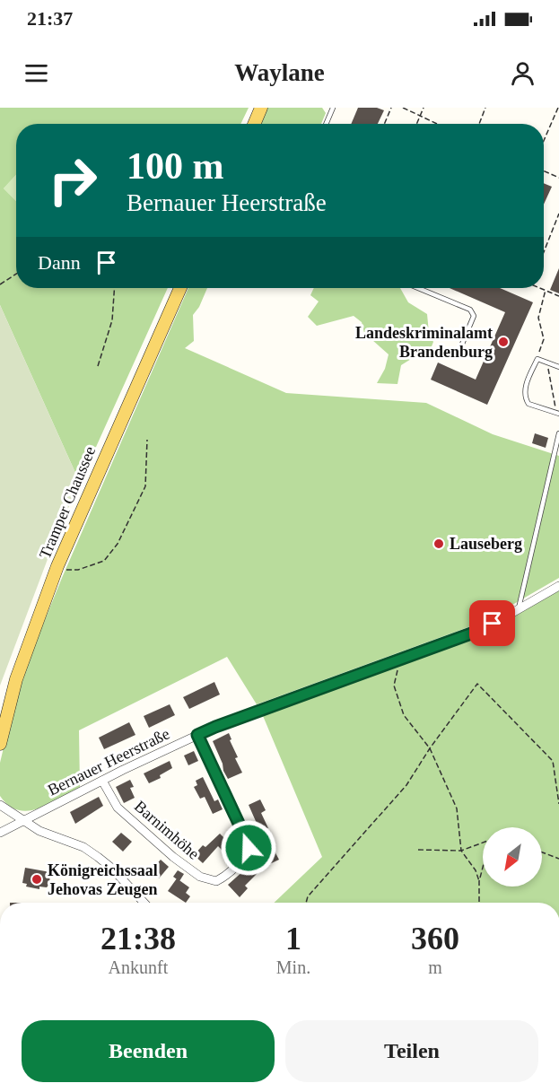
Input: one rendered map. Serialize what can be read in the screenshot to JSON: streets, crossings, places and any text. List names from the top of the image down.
{
  "streets": {
    "main road": ["Tramper Chaussee"],
    "street": ["Bernauer Heerstraße", "Barnimhöhe"]
  },
  "crossings": [
    ["Bernauer Heerstraße", "Barnimhöhe"]
  ],
  "places": ["Landeskriminalamt Brandenburg", "Lauseberg", "Königreichssaal Jehovas Zeugen"],
  "north": "bottom left",
  "page": {
    "status": "21:37",
    "header": "Waylane",
    "turn": ["100 m", "Bernauer Heerstraße"],
    "then": "Dann",
    "eta": [
      "21:38",
      "Ankunft",
      "1",
      "Min.",
      "360",
      "m"
    ],
    "buttons": ["Beenden", "Teilen"]
  }
}
